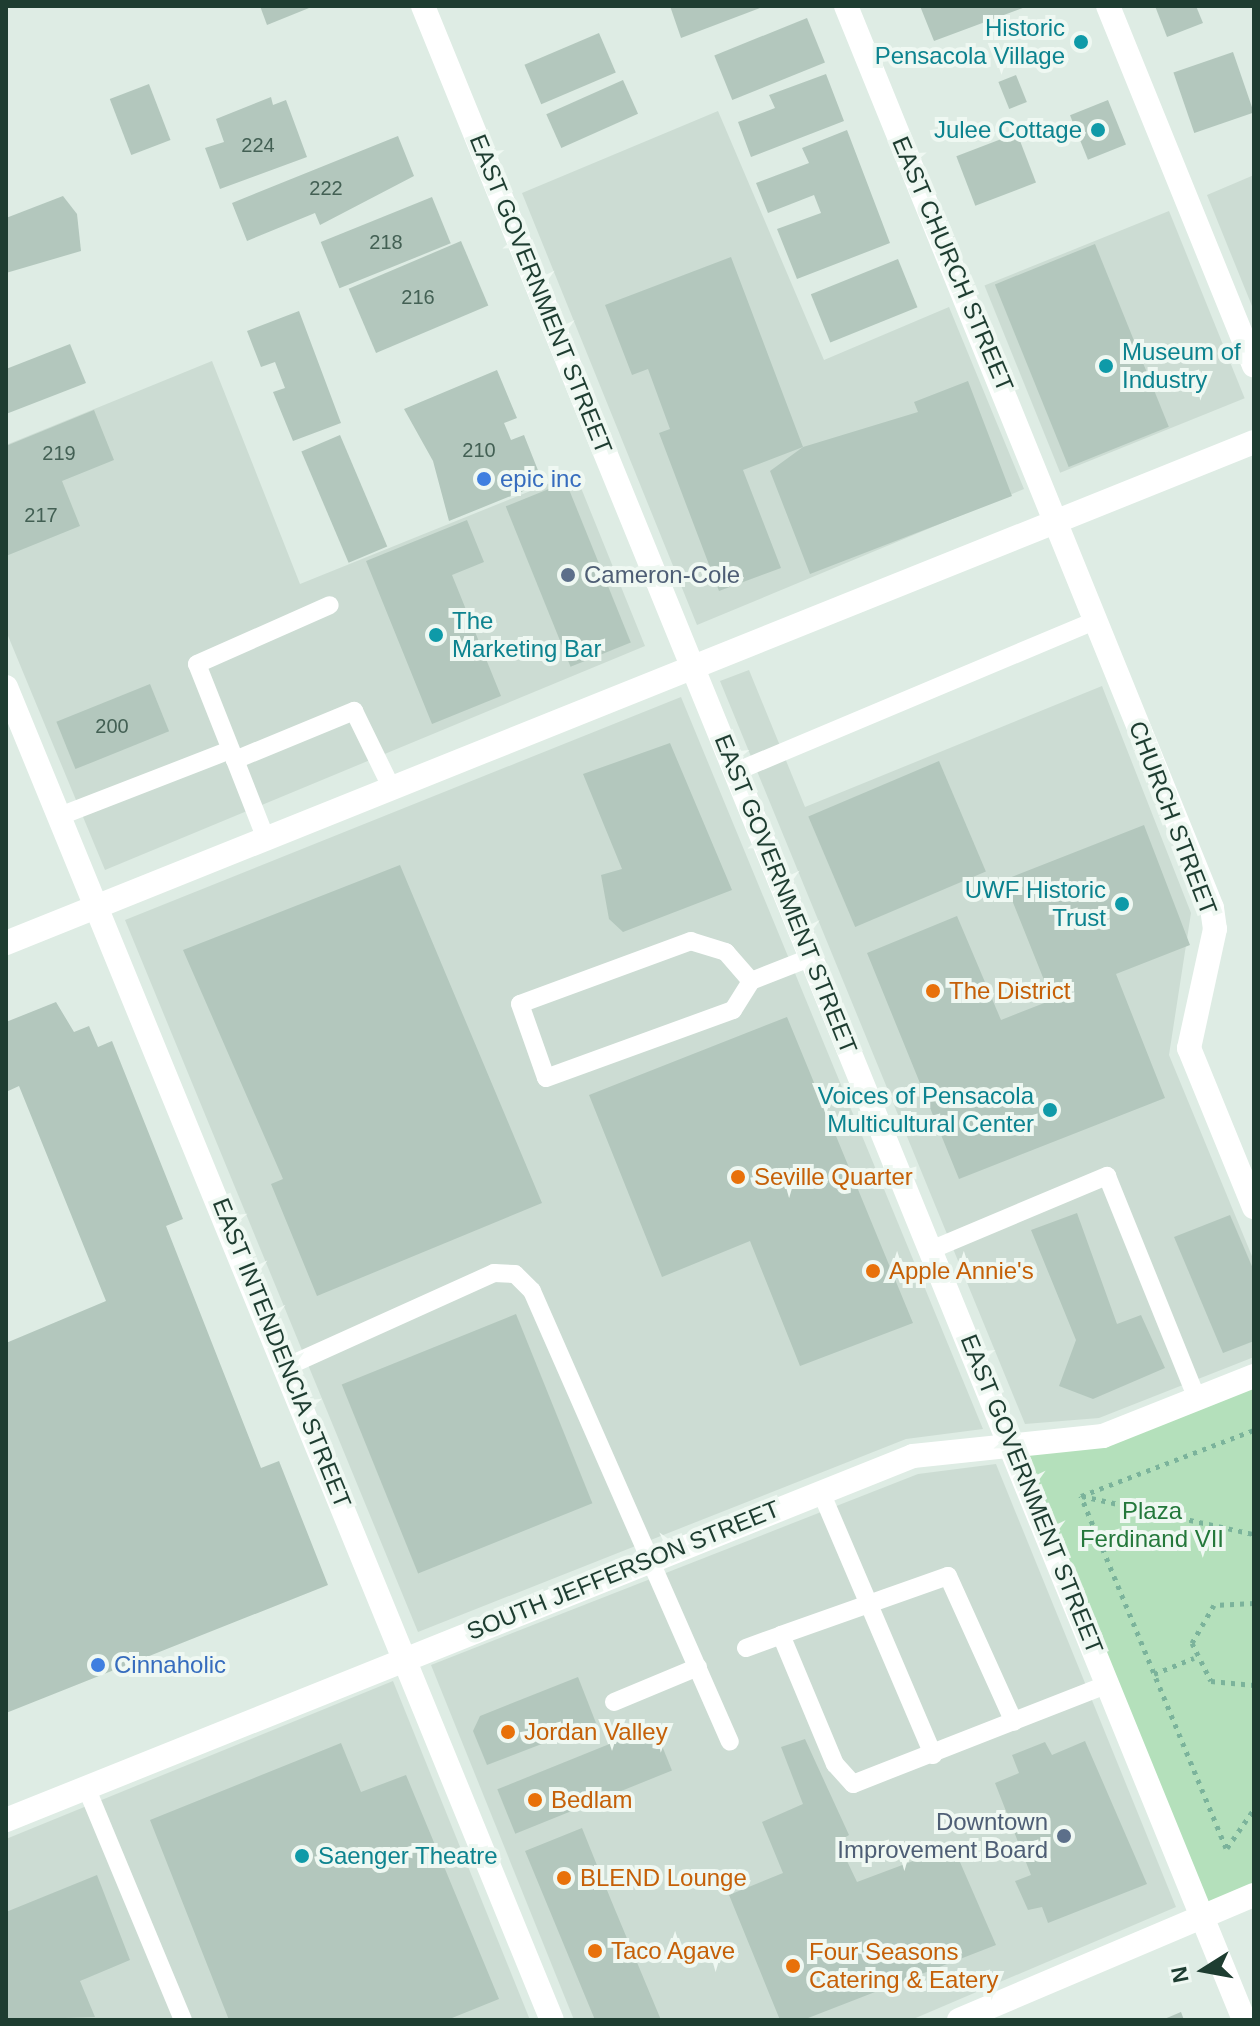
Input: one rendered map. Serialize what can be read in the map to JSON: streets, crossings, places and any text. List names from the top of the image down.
{
  "streets": {
    "street": [
      "EAST CHURCH STREET",
      "EAST GOVERNMENT STREET",
      "CHURCH STREET",
      "EAST INTENDENCIA STREET",
      "SOUTH JEFFERSON STREET"
    ]
  },
  "crossings": [
    ["EAST CHURCH STREET", "CHURCH STREET"],
    ["EAST GOVERNMENT STREET", "SOUTH JEFFERSON STREET"],
    ["EAST INTENDENCIA STREET", "SOUTH JEFFERSON STREET"]
  ],
  "parks": ["Plaza Ferdinand VII"],
  "places": [
    "Historic Pensacola Village",
    "Julee Cottage",
    "Museum of Industry",
    "epic inc",
    "Cameron-Cole",
    "The Marketing Bar",
    "UWF Historic Trust",
    "The District",
    "Voices of Pensacola Multicultural Center",
    "Seville Quarter",
    "Apple Annie's",
    "Cinnaholic",
    "Jordan Valley",
    "Bedlam",
    "Downtown Improvement Board",
    "Saenger Theatre",
    "BLEND Lounge",
    "Taco Agave",
    "Four Seasons Catering & Eatery"
  ],
  "house_numbers": [
    "224",
    "222",
    "218",
    "216",
    "210",
    "219",
    "217",
    "200"
  ],
  "north": "left"
}
